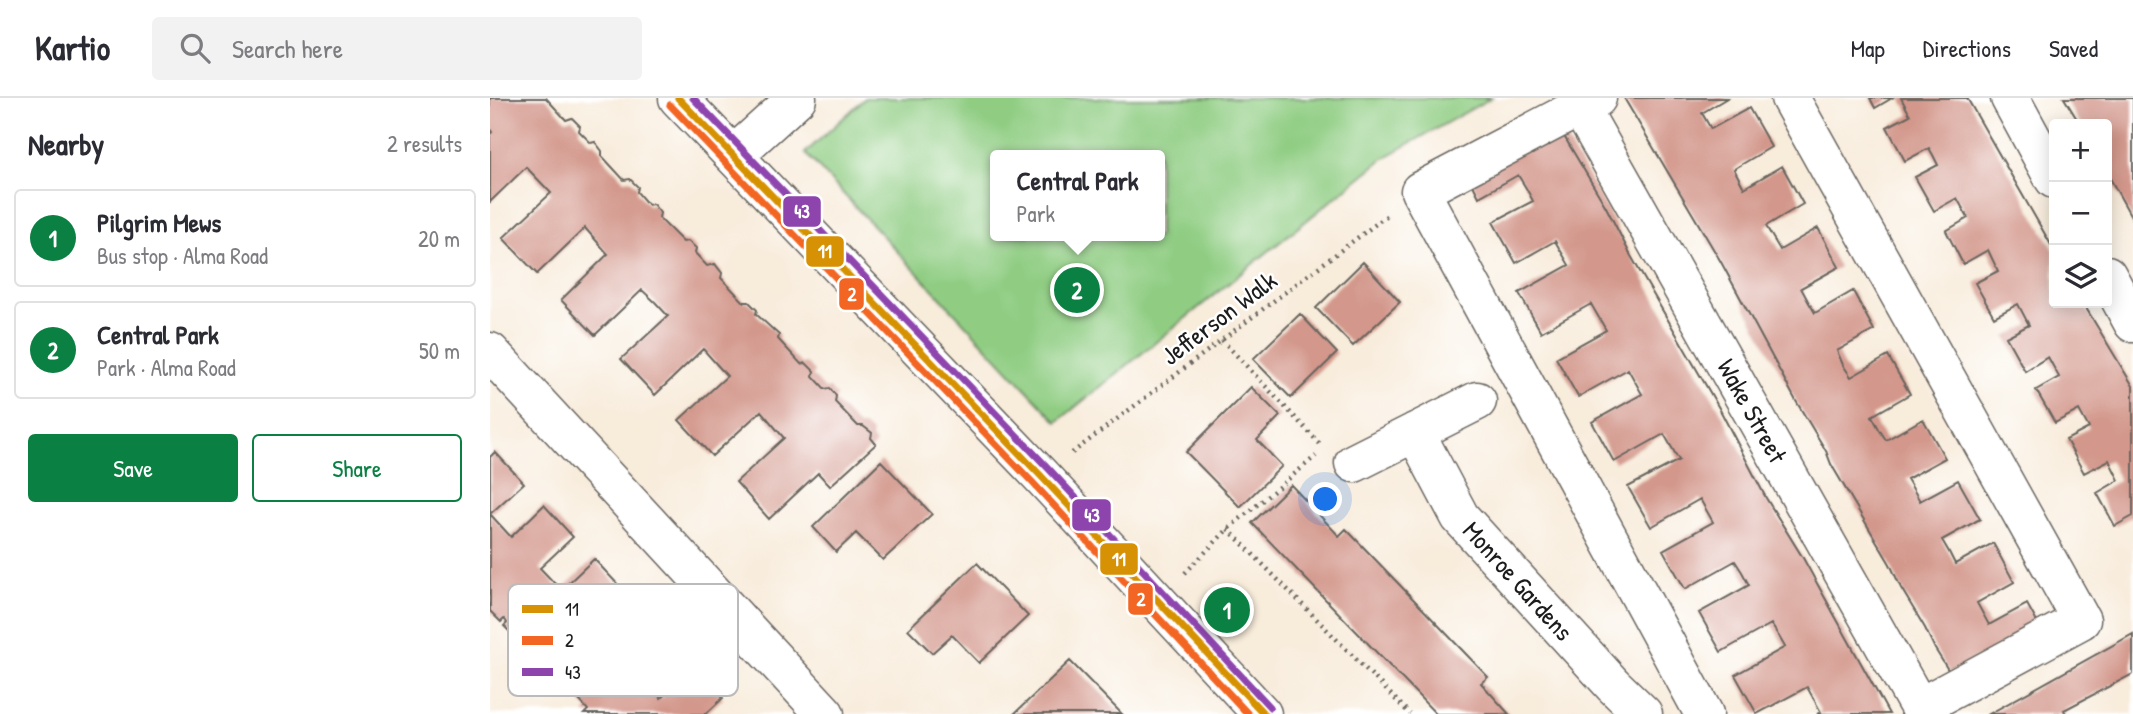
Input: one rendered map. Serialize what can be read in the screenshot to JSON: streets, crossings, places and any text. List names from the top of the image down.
{
  "streets": {
    "street": ["Wake Street", "Monroe Gardens"],
    "path": ["Jefferson Walk"]
  },
  "lines": ["transit line 11", "transit line 43", "transit line 2"],
  "legend": ["11", "2", "43"],
  "page": {
    "header": "Kartio",
    "search": "Search here",
    "nav": ["Map", "Directions", "Saved"],
    "heading": ["Nearby", "2 results"],
    "map_buttons": ["+", "−"],
    "popup": ["Central Park", "Park"],
    "list": [
      {
        "mark": "1",
        "name": "Pilgrim Mews",
        "note": "Bus stop · Alma Road",
        "value": "20 m"
      },
      {
        "mark": "2",
        "name": "Central Park",
        "note": "Park · Alma Road",
        "value": "50 m"
      }
    ],
    "pins": ["2", "1"],
    "buttons": ["Save", "Share"]
  }
}
